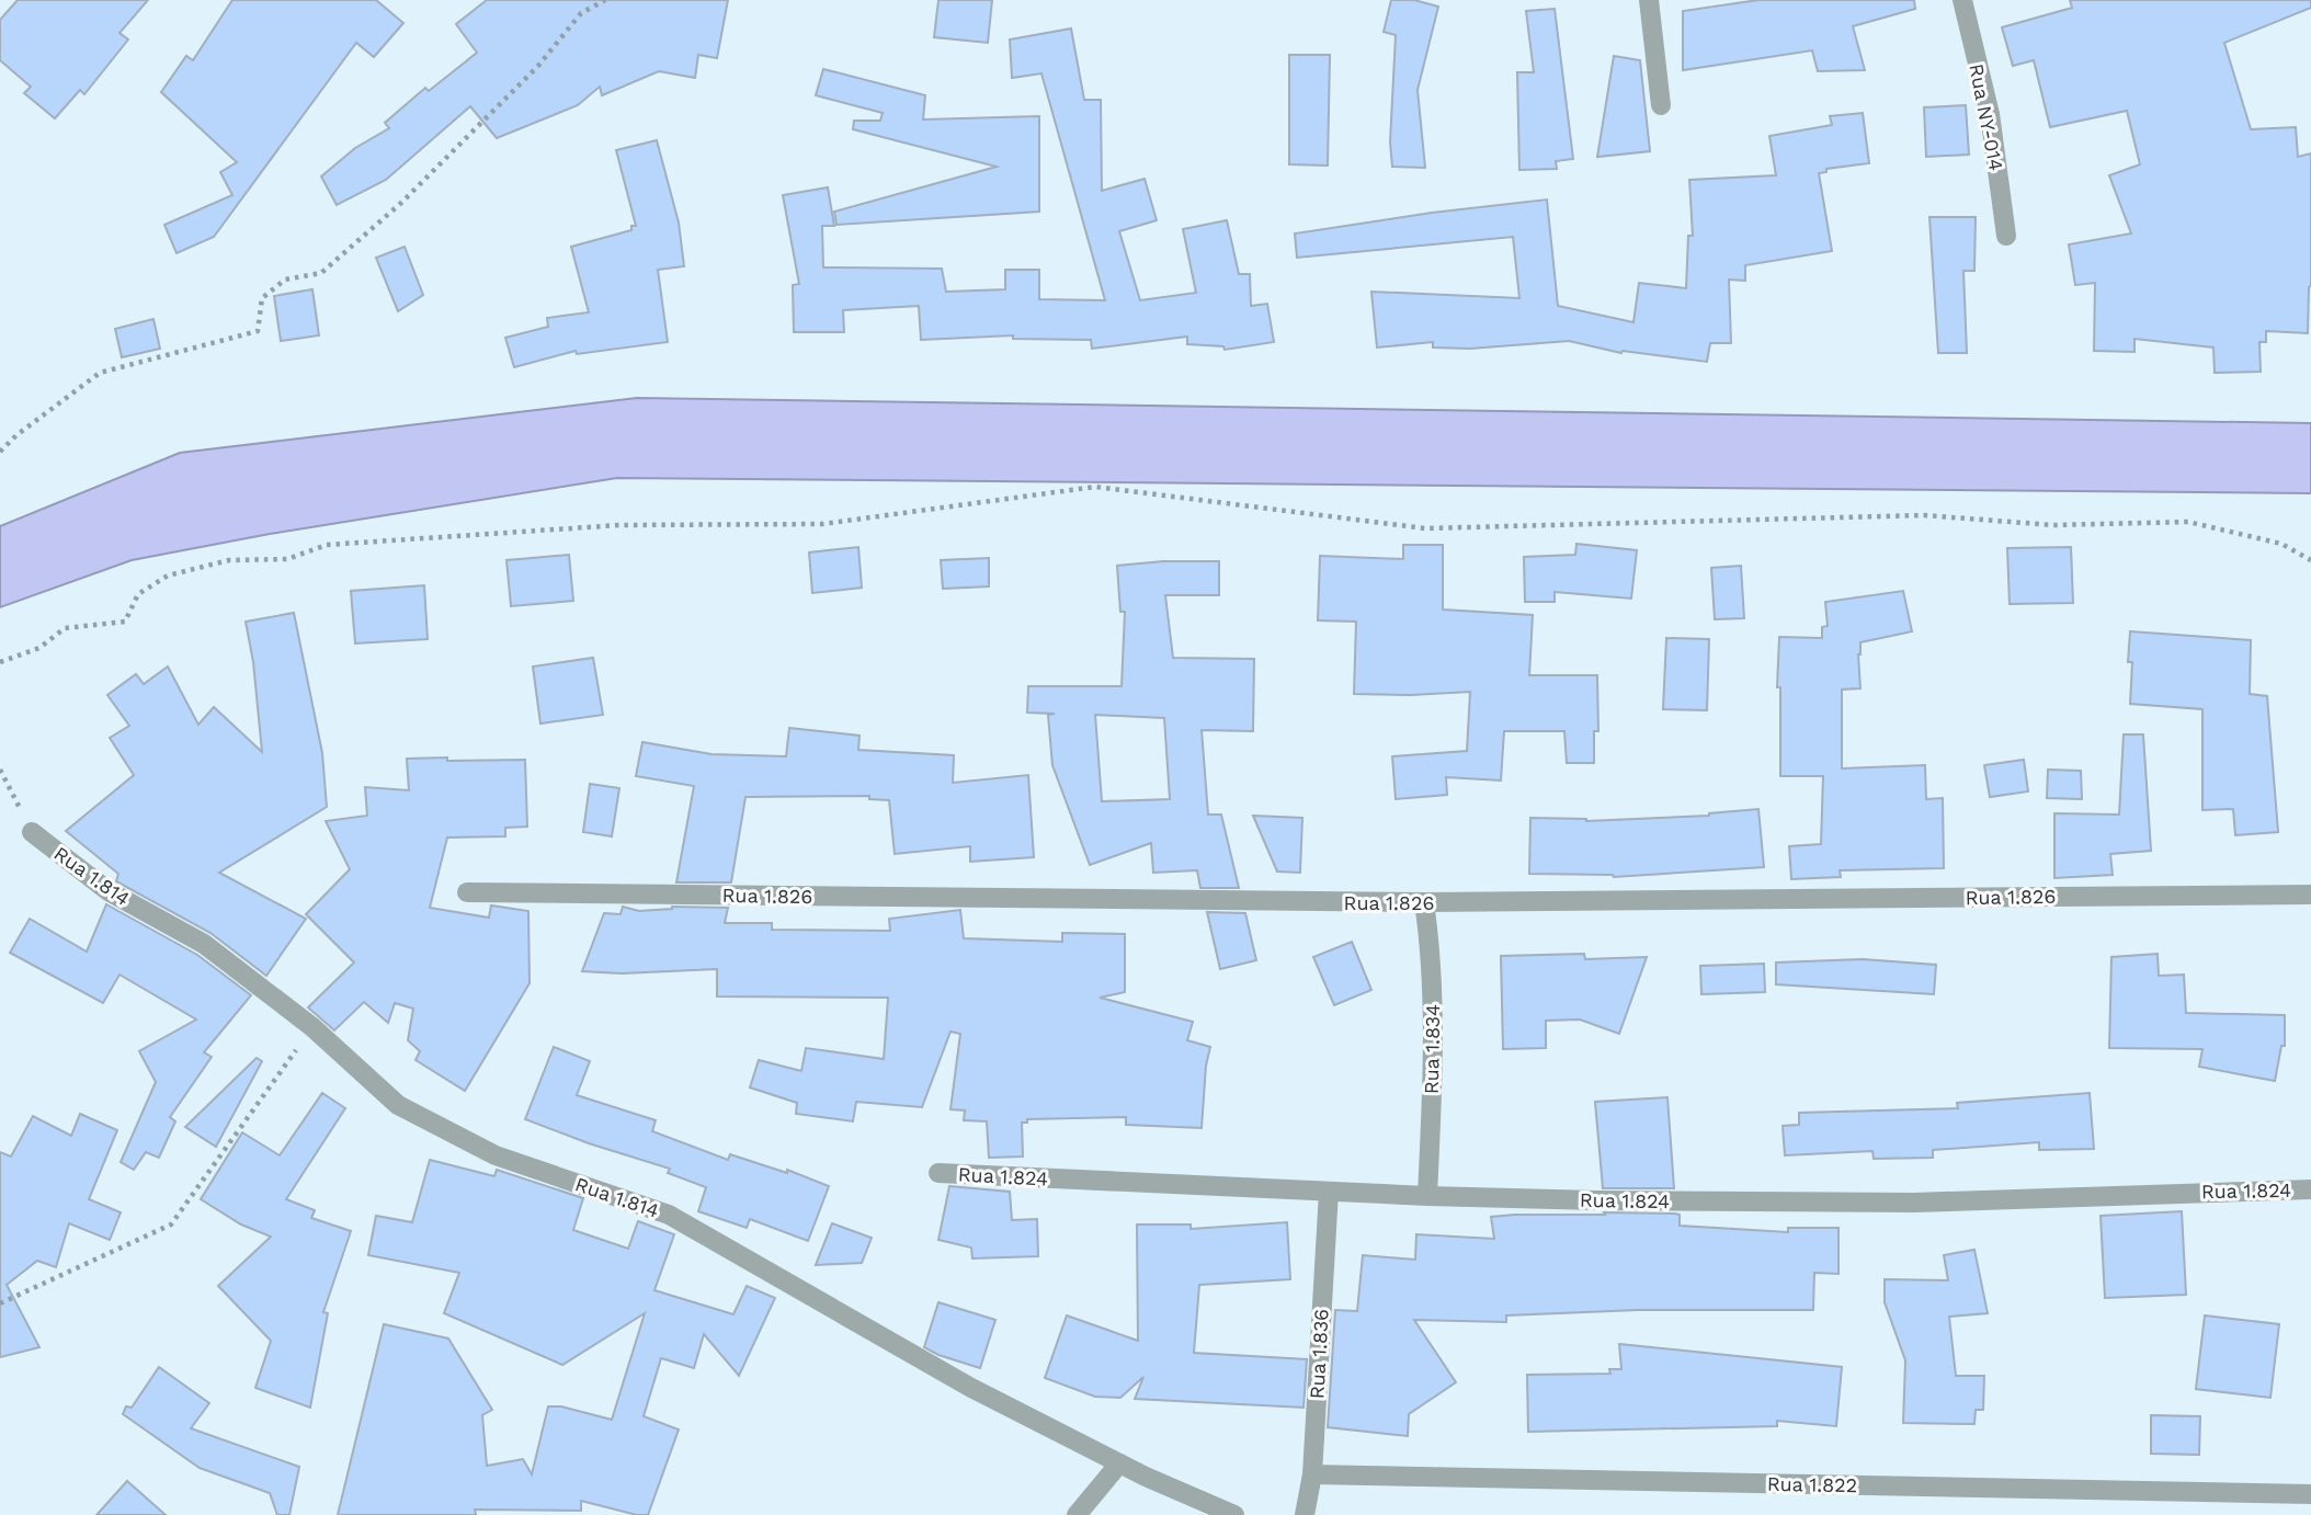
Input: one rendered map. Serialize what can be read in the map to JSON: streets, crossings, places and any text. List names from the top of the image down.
{
  "streets": {
    "street": [
      "Rua NY-014",
      "Rua 1.814",
      "Rua 1.826",
      "Rua 1.834",
      "Rua 1.824",
      "Rua 1.836",
      "Rua 1.822"
    ]
  },
  "crossings": [
    ["Rua 1.826", "Rua 1.834"],
    ["Rua 1.834", "Rua 1.824"],
    ["Rua 1.824", "Rua 1.836"],
    ["Rua 1.836", "Rua 1.822"]
  ]
}
